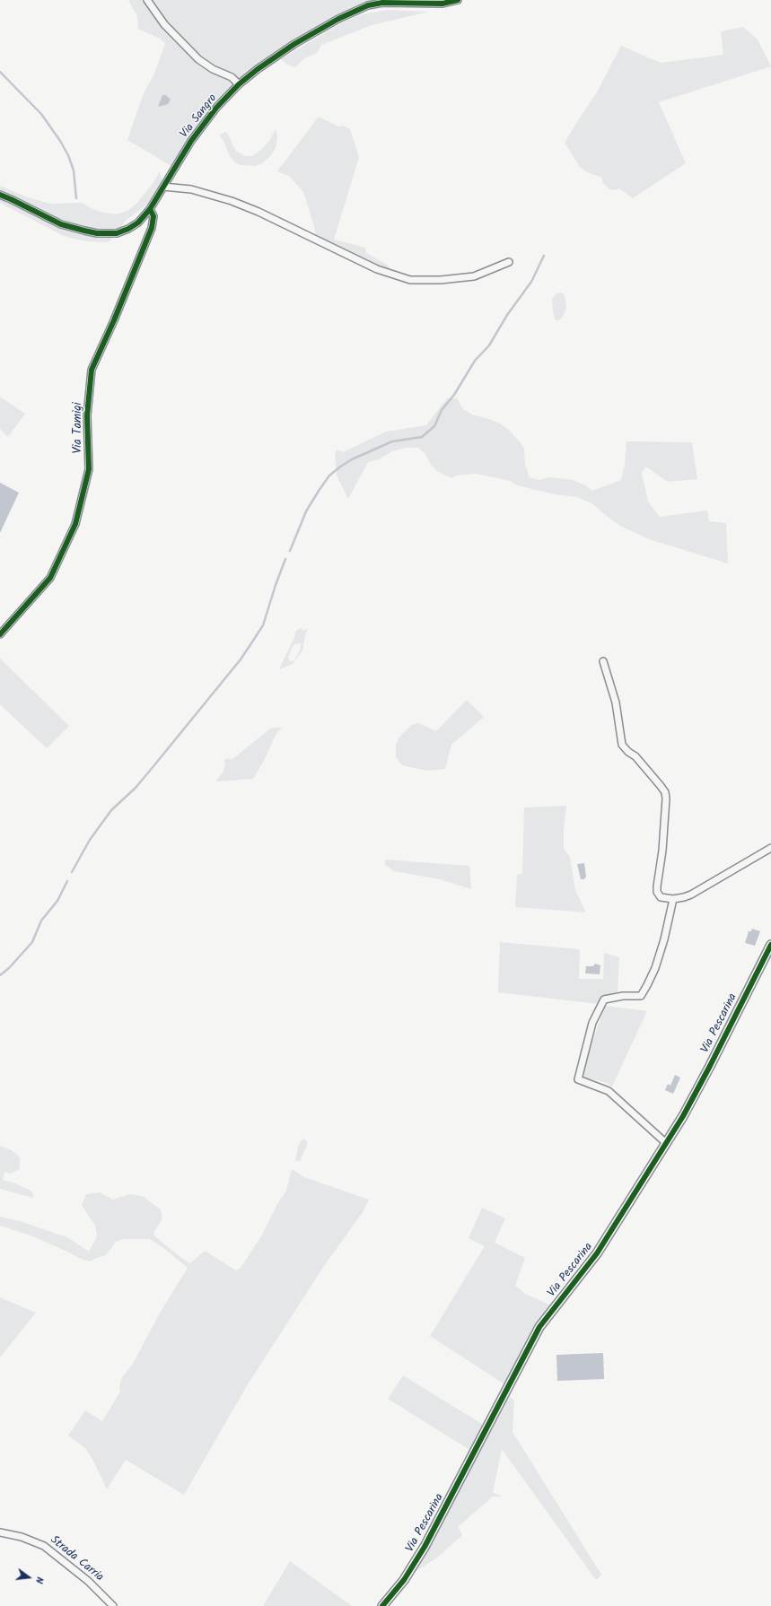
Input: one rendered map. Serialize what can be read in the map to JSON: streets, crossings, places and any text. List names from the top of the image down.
{
  "streets": {
    "street": [
      "Via Sangro",
      "Via Tamigi",
      "Via Pescarina",
      "Strada Carria"
    ]
  },
  "crossings": [
    ["Via Sangro", "Via Tamigi"]
  ],
  "north": "right"
}
